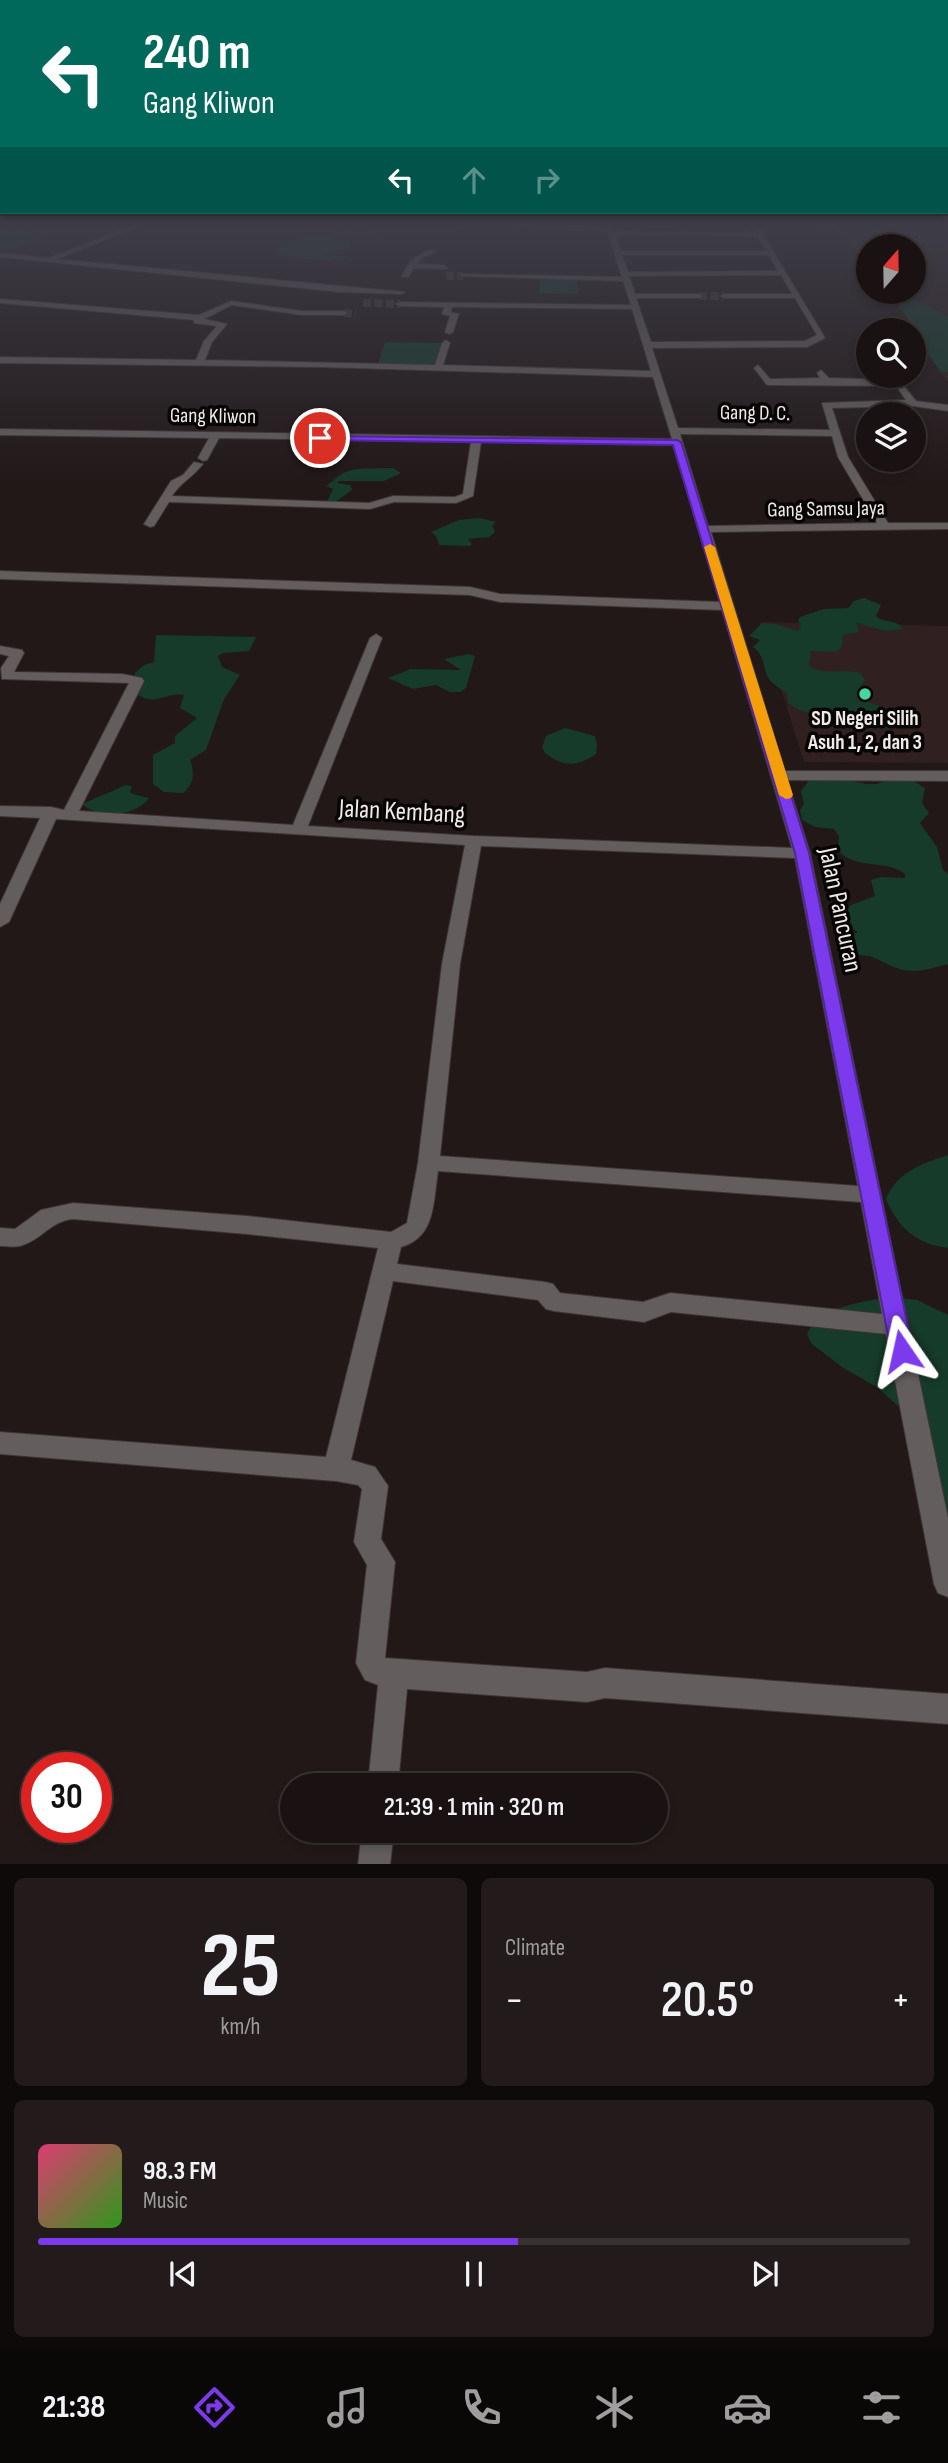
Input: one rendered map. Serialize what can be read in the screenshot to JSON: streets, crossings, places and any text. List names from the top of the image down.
{
  "streets": {
    "street": [
      "Gang D. C.",
      "Gang Kliwon",
      "Gang Samsu Jaya",
      "Jalan Kembang",
      "Jalan Pancuran"
    ]
  },
  "crossings": [
    ["Gang D. C.", "Gang Kliwon"],
    ["Gang D. C.", "Jalan Pancuran"],
    ["Gang Kliwon", "Jalan Pancuran"],
    ["Gang Samsu Jaya", "Jalan Pancuran"],
    ["Jalan Kembang", "Jalan Pancuran"]
  ],
  "places": ["SD Negeri Silih Asuh 1, 2, dan 3"],
  "north": "top",
  "page": {
    "turn": ["240 m", "Gang Kliwon"],
    "limit": "30",
    "trip": "21:39 · 1 min · 320 m",
    "tile": [
      ["25", "km/h"],
      "Climate"
    ],
    "heat": ["−", "20.5°", "+"],
    "song": ["98.3 FM", "Music"],
    "tabs": "21:38"
  }
}
